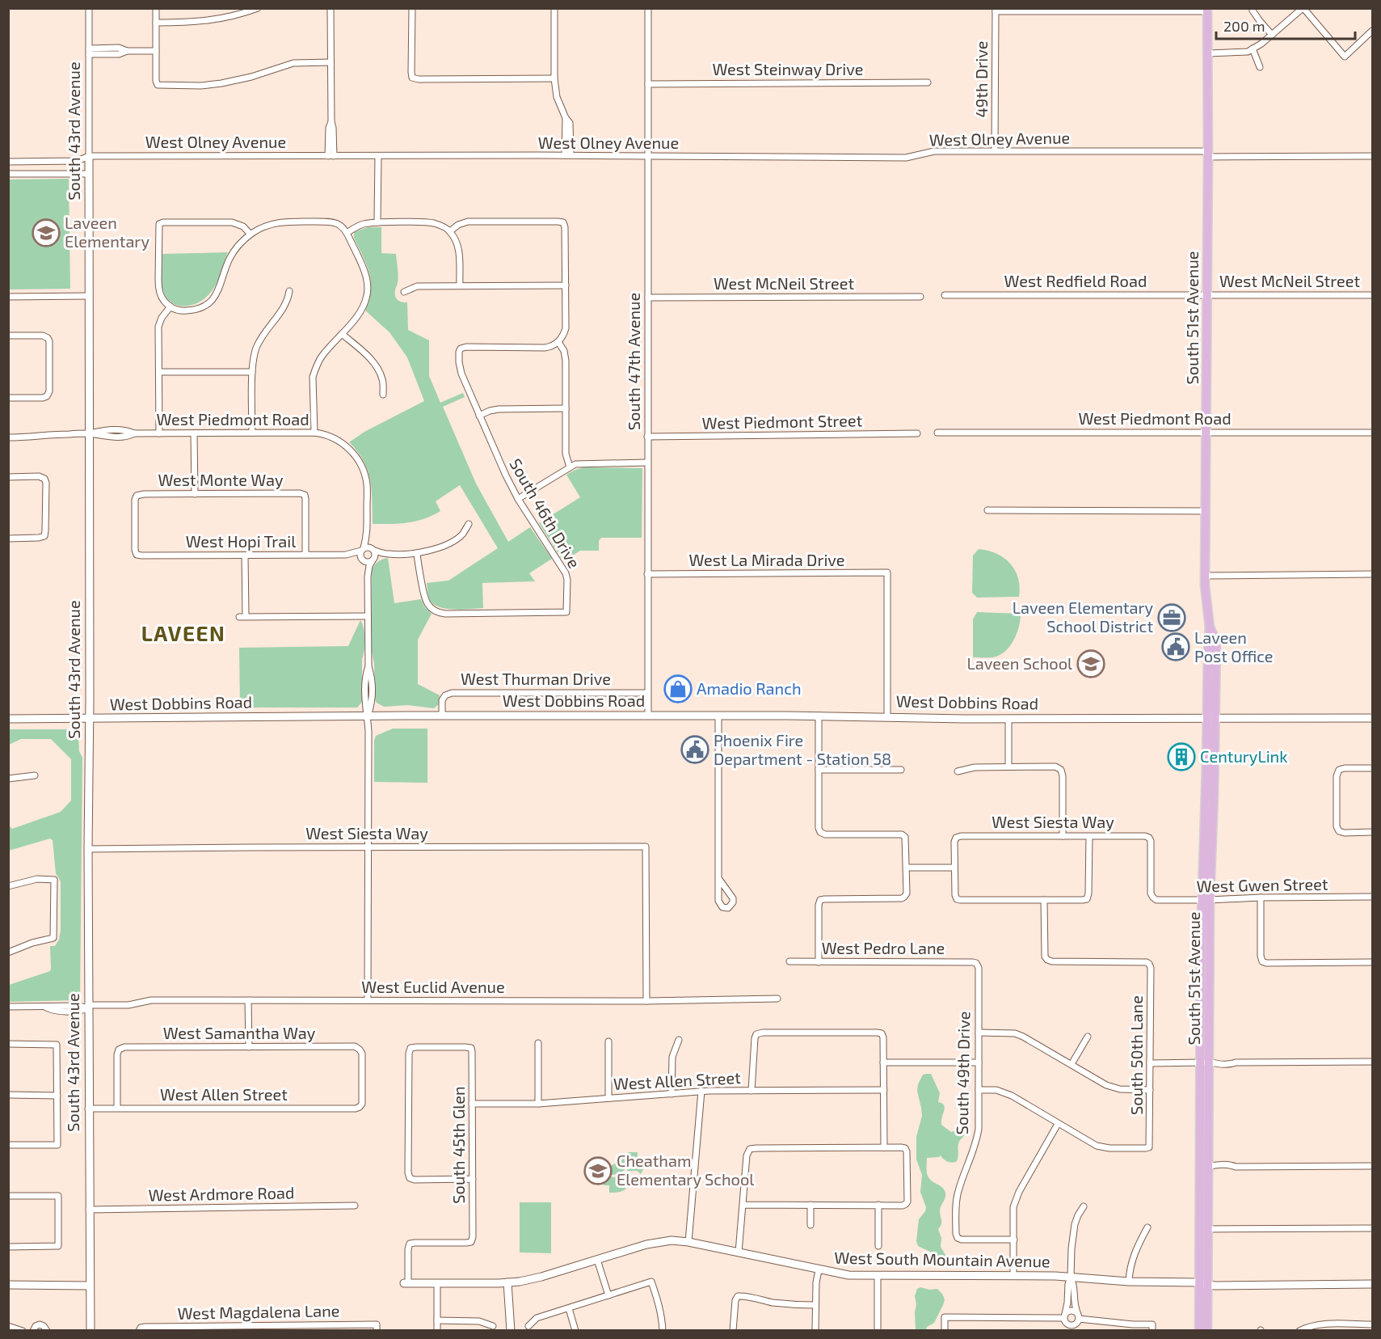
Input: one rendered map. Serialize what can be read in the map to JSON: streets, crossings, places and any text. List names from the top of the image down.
{
  "streets": {
    "main road": ["South 51st Avenue"],
    "street": [
      "West Steinway Drive",
      "49th Drive",
      "South 43rd Avenue",
      "West Olney Avenue",
      "West Redfield Road",
      "West McNeil Street",
      "South 47th Avenue",
      "West Piedmont Road",
      "West Piedmont Street",
      "West Monte Way",
      "South 46th Drive",
      "West Hopi Trail",
      "West La Mirada Drive",
      "West Thurman Drive",
      "West Dobbins Road",
      "West Siesta Way",
      "West Gwen Street",
      "West Pedro Lane",
      "West Euclid Avenue",
      "West Samantha Way",
      "South 50th Lane",
      "South 49th Drive",
      "West Allen Street",
      "South 45th Glen",
      "West Ardmore Road",
      "West South Mountain Avenue",
      "West Magdalena Lane"
    ]
  },
  "crossings": [
    ["West Steinway Drive", "South 47th Avenue"],
    ["49th Drive", "West Olney Avenue"],
    ["South 43rd Avenue", "West Olney Avenue"],
    ["South 43rd Avenue", "West Piedmont Road"],
    ["South 43rd Avenue", "West Dobbins Road"],
    ["South 43rd Avenue", "West Siesta Way"],
    ["South 43rd Avenue", "West Euclid Avenue"],
    ["South 43rd Avenue", "West Allen Street"],
    ["South 43rd Avenue", "West Ardmore Road"],
    ["West Olney Avenue", "South 51st Avenue"],
    ["West Olney Avenue", "South 47th Avenue"],
    ["West Redfield Road", "West McNeil Street"],
    ["West Redfield Road", "South 51st Avenue"],
    ["West McNeil Street", "South 51st Avenue"],
    ["West McNeil Street", "South 47th Avenue"],
    ["South 51st Avenue", "West Piedmont Road"],
    ["South 51st Avenue", "West Dobbins Road"],
    ["South 51st Avenue", "West Gwen Street"],
    ["South 51st Avenue", "West South Mountain Avenue"],
    ["South 47th Avenue", "West Piedmont Street"],
    ["South 47th Avenue", "West La Mirada Drive"],
    ["South 47th Avenue", "West Thurman Drive"],
    ["South 47th Avenue", "West Dobbins Road"],
    ["West Monte Way", "West Hopi Trail"],
    ["South 46th Drive", "West Hopi Trail"],
    ["West La Mirada Drive", "West Dobbins Road"],
    ["West Thurman Drive", "West Dobbins Road"],
    ["West Siesta Way", "West Gwen Street"],
    ["West Siesta Way", "West Euclid Avenue"],
    ["West Pedro Lane", "South 49th Drive"],
    ["West Samantha Way", "West Allen Street"],
    ["West Allen Street", "South 45th Glen"],
    ["South 45th Glen", "West South Mountain Avenue"]
  ],
  "districts": ["LAVEEN"],
  "places": {
    "school or university": ["Laveen Elementary", "Laveen School", "Cheatham Elementary School"],
    "office": ["Laveen Elementary School District"],
    "public building": ["Laveen Post Office", "Phoenix Fire Department - Station 58"],
    "shop": ["Amadio Ranch"],
    "building": ["CenturyLink"]
  },
  "scale_bar": "200 m"
}
